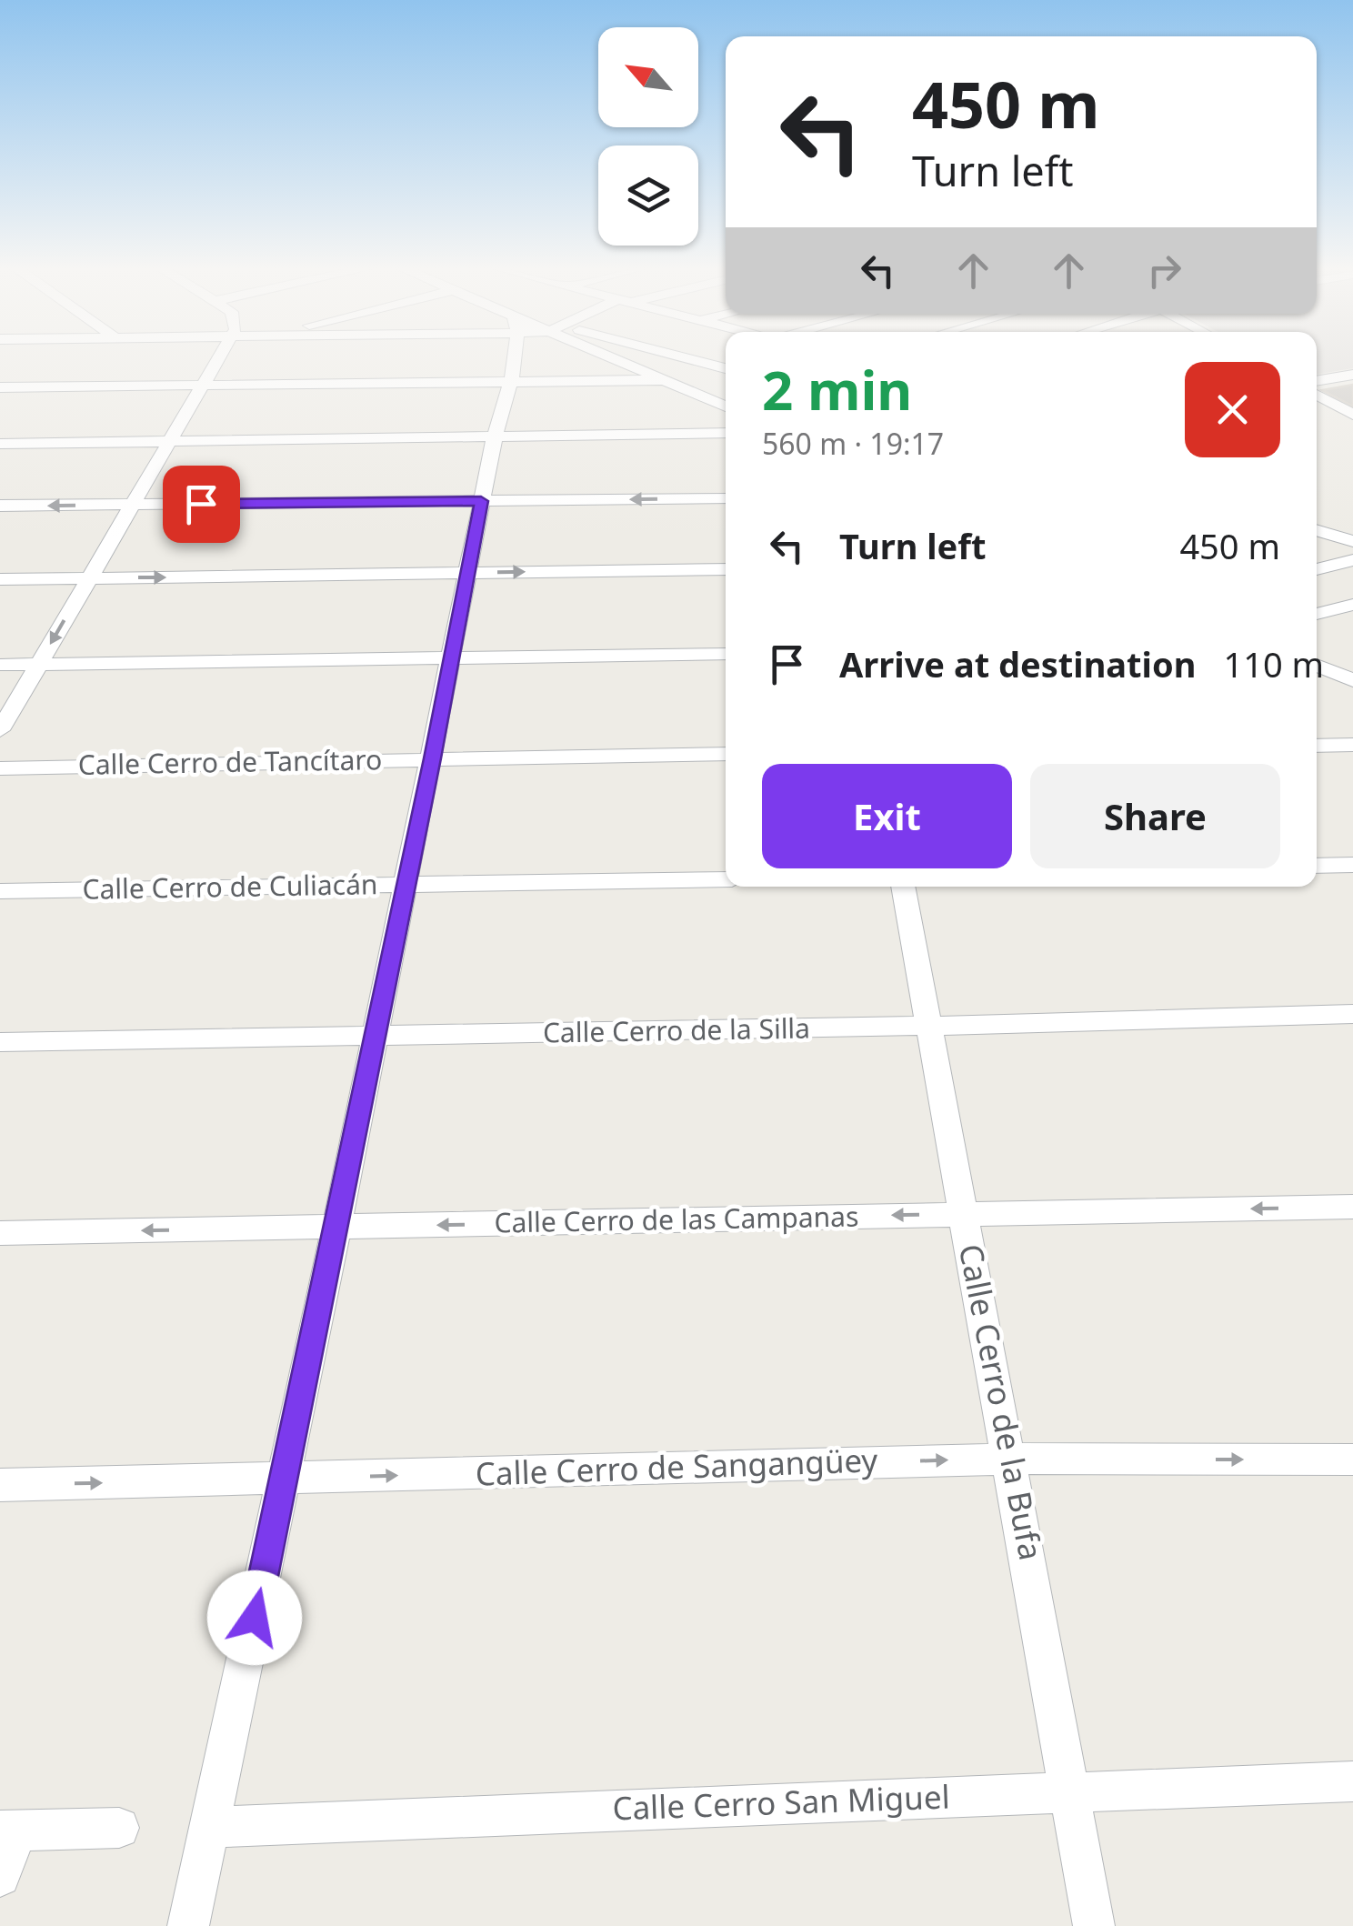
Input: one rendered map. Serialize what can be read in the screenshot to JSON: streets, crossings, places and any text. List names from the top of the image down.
{
  "streets": {
    "street": [
      "Calle Cerro de Tancítaro",
      "Calle Cerro de Culiacán",
      "Calle Cerro de la Silla",
      "Calle Cerro de las Campanas",
      "Calle Cerro de la Bufa",
      "Calle Cerro de Sangangüey",
      "Calle Cerro San Miguel"
    ]
  },
  "crossings": [
    ["Calle Cerro de la Silla", "Calle Cerro de la Bufa"],
    ["Calle Cerro de las Campanas", "Calle Cerro de la Bufa"],
    ["Calle Cerro de la Bufa", "Calle Cerro de Sangangüey"],
    ["Calle Cerro de la Bufa", "Calle Cerro San Miguel"]
  ],
  "one_way": ["Calle Cerro de las Campanas", "Calle Cerro de Sangangüey"],
  "north": "top left",
  "page": {
    "turn": ["450 m", "Turn left"],
    "heading": ["2 min", "560 m · 19:17"],
    "list": [
      {
        "name": "Turn left",
        "value": "450 m"
      },
      {
        "name": "Arrive at destination",
        "value": "110 m"
      }
    ],
    "buttons": ["Exit", "Share"]
  }
}
